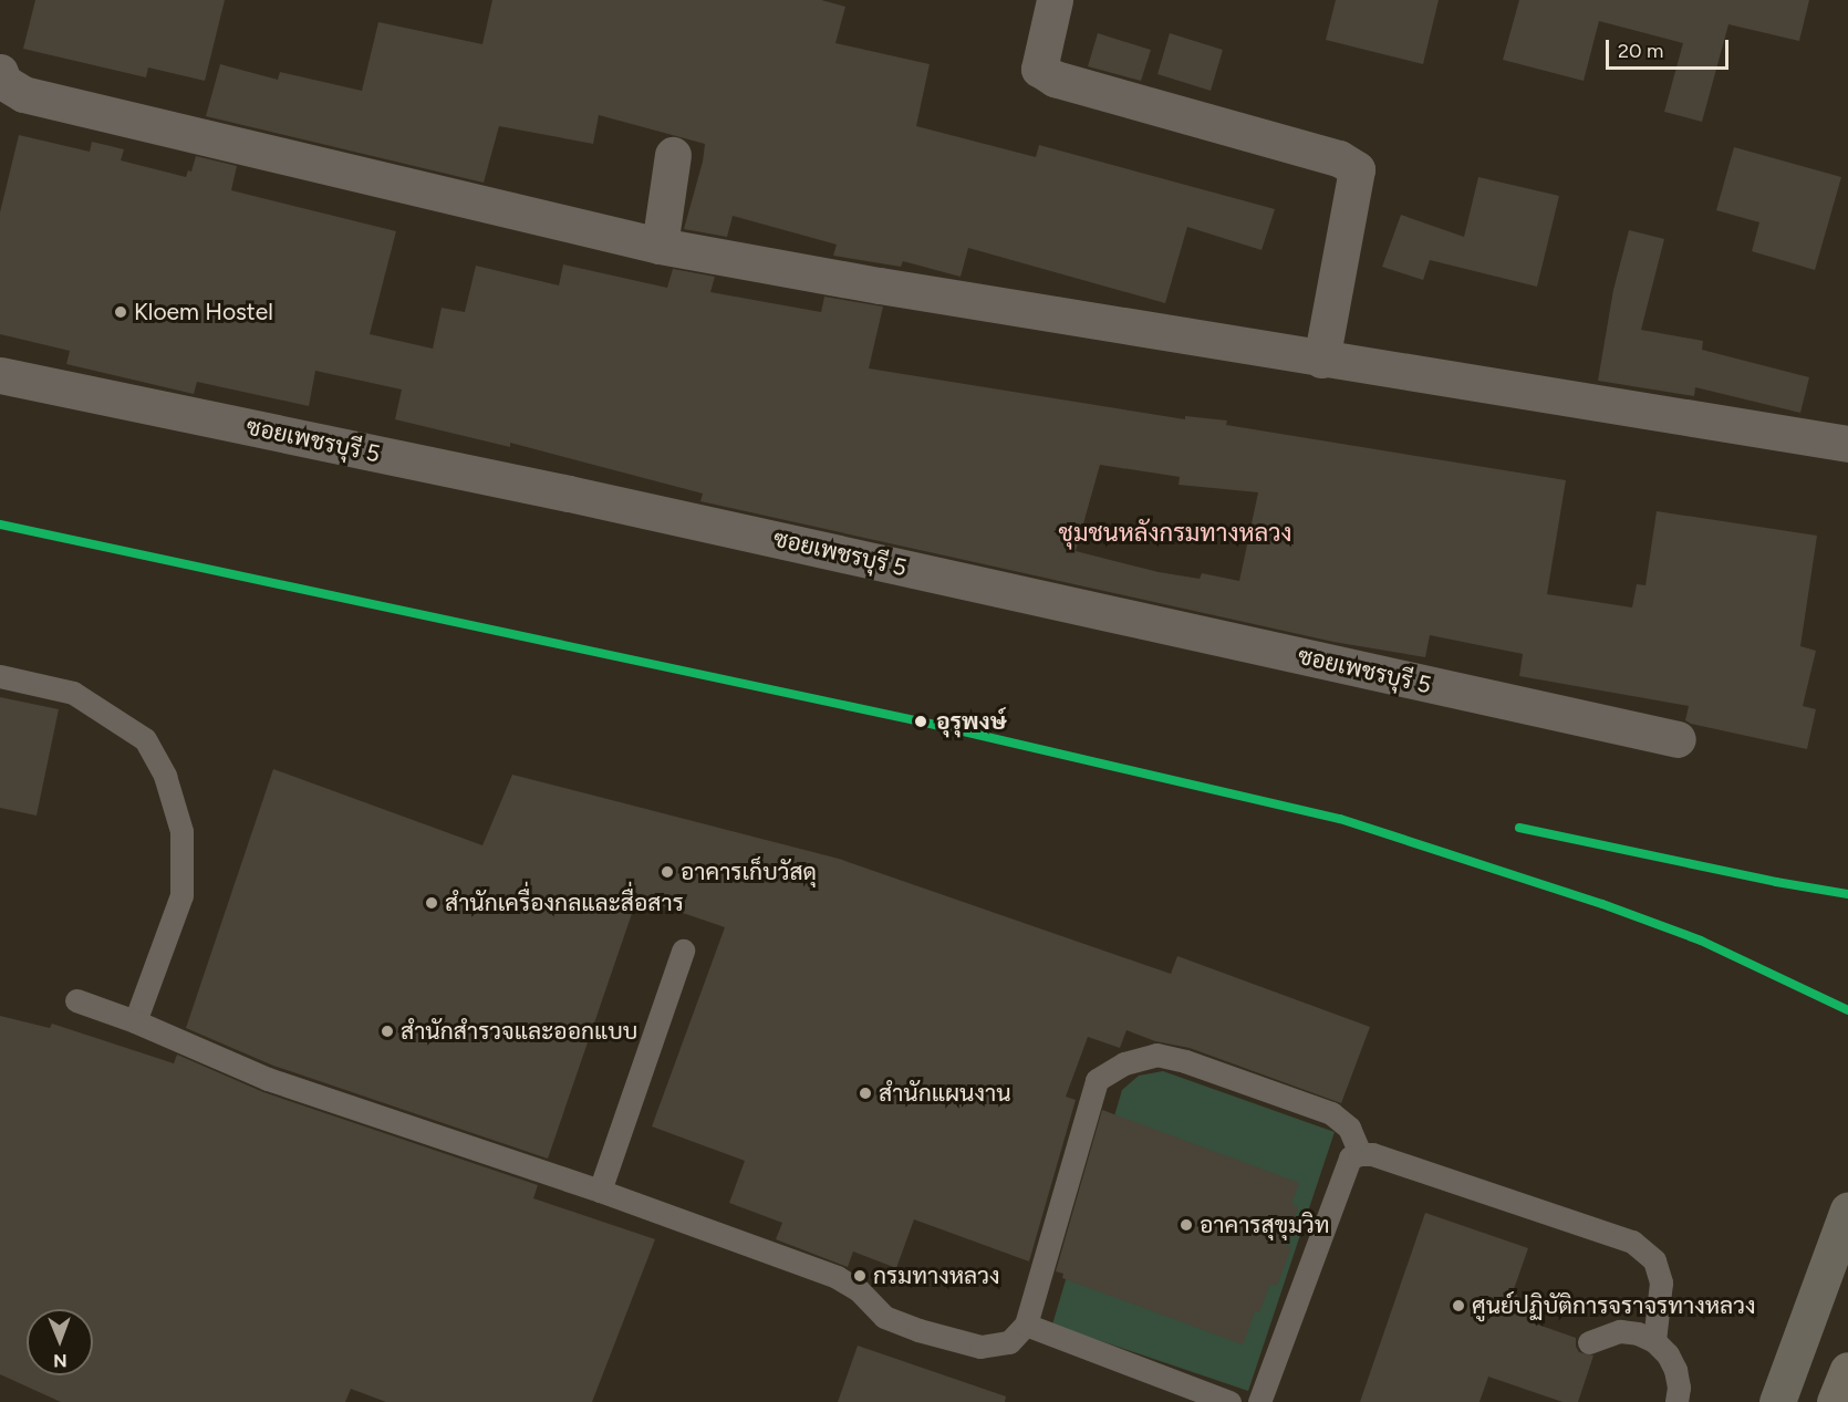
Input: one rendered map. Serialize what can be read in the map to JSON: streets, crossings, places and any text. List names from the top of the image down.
{
  "streets": {
    "street": ["ซอยเพชรบุรี 5"]
  },
  "districts": ["ชุมชนหลังกรมทางหลวง"],
  "places": [
    "Kloem Hostel",
    "อุรุพงษ์",
    "อาคารเก็บวัสดุ",
    "สำนักเครื่องกลและสื่อสาร",
    "สำนักสำรวจและออกแบบ",
    "สำนักแผนงาน",
    "อาคารสุขุมวิท",
    "กรมทางหลวง",
    "ศูนย์ปฏิบัติการจราจรทางหลวง"
  ],
  "scale_bar": "20 m",
  "north": "bottom"
}
